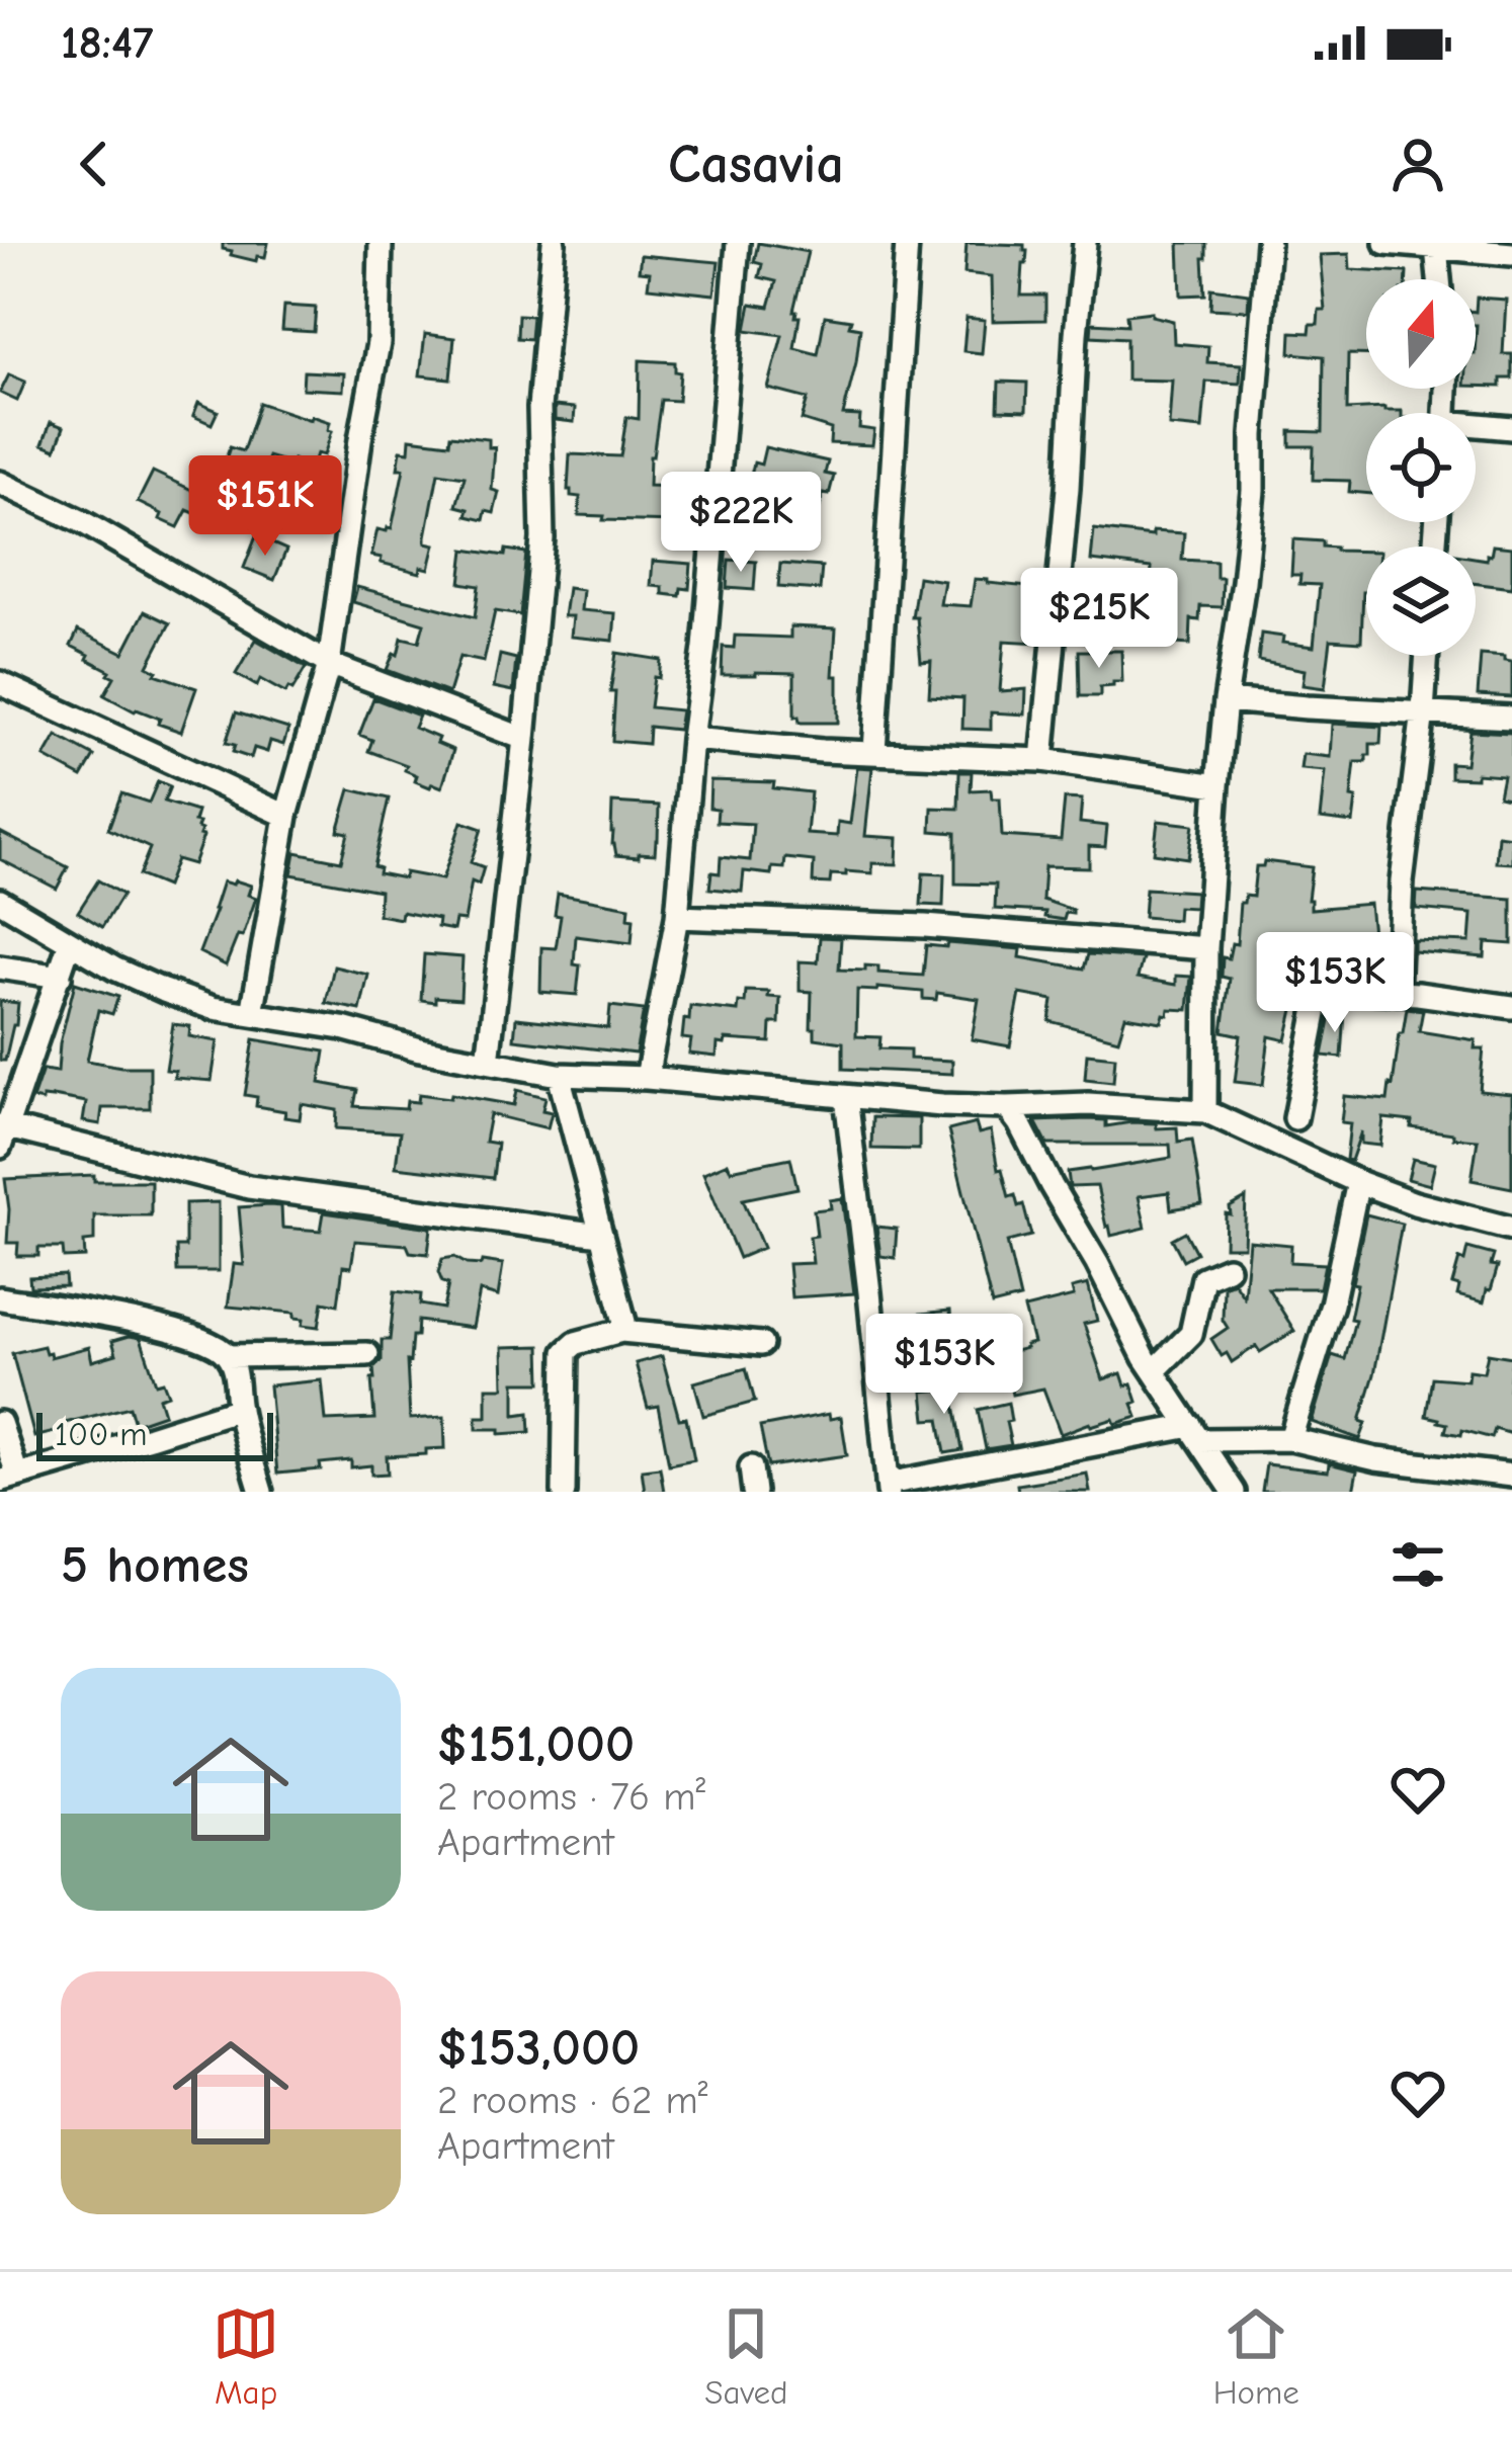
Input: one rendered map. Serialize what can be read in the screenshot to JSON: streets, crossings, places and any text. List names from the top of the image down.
{
  "scale_bar": "100 m",
  "north": "top",
  "page": {
    "status": "18:47",
    "header": "Casavia",
    "price": [
      "$151K",
      "$222K",
      "$215K",
      "$153K",
      "$153K"
    ],
    "scale": "100 m",
    "heading": "5 homes",
    "list": [
      {
        "name": "$151,000",
        "note": "2 rooms · 76 m² · Apartment"
      },
      {
        "name": "$153,000",
        "note": "2 rooms · 62 m² · Apartment"
      }
    ],
    "tabs": ["Map", "Saved", "Home"]
  }
}
